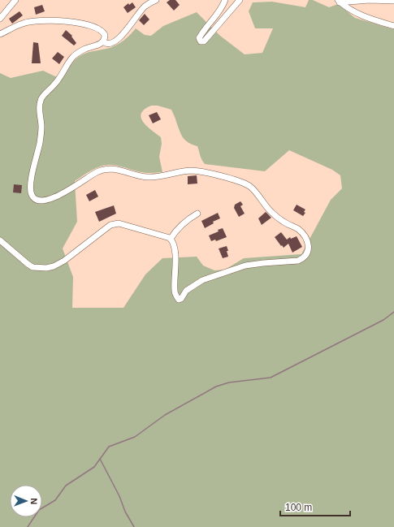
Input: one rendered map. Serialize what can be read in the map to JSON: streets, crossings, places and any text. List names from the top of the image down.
{
  "scale_bar": "100 m",
  "north": "right"
}
